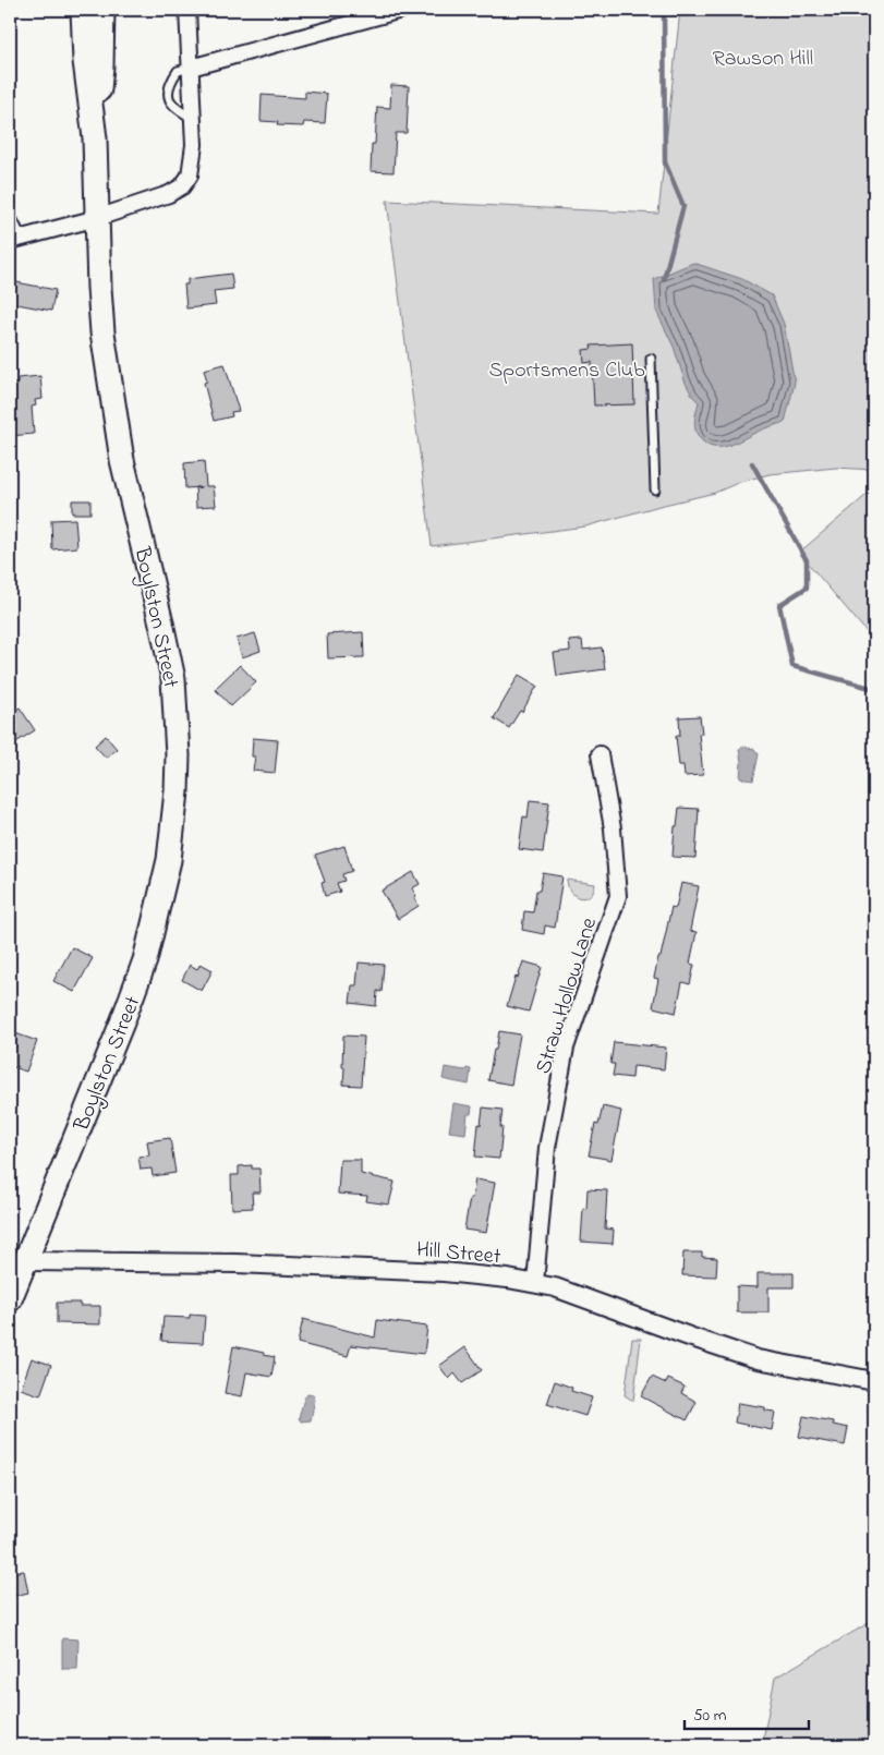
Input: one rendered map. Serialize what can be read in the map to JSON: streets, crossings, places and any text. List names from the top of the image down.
{
  "streets": {
    "main road": ["Boylston Street"],
    "street": ["Straw Hollow Lane", "Hill Street"]
  },
  "crossings": [
    ["Boylston Street", "Hill Street"],
    ["Straw Hollow Lane", "Hill Street"]
  ],
  "parks": ["Rawson Hill", "Sportsmens Club"],
  "scale_bar": "50 m"
}
